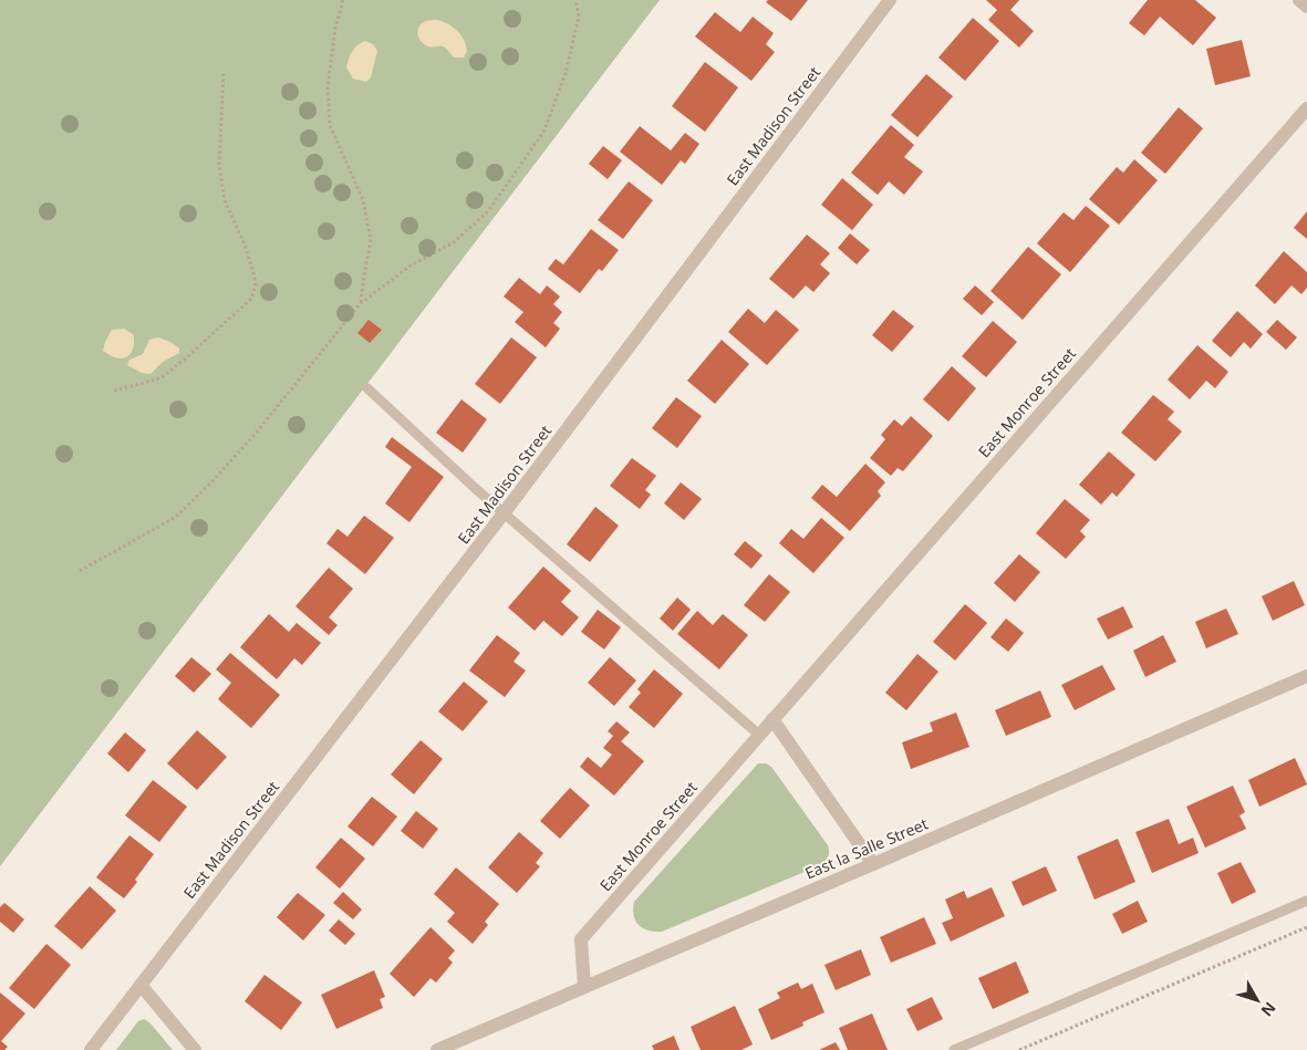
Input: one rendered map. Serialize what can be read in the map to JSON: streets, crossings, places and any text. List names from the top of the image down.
{
  "streets": {
    "street": ["East Madison Street", "East Monroe Street", "East la Salle Street"]
  },
  "crossings": [
    ["East Monroe Street", "East la Salle Street"]
  ],
  "north": "bottom right"
}
